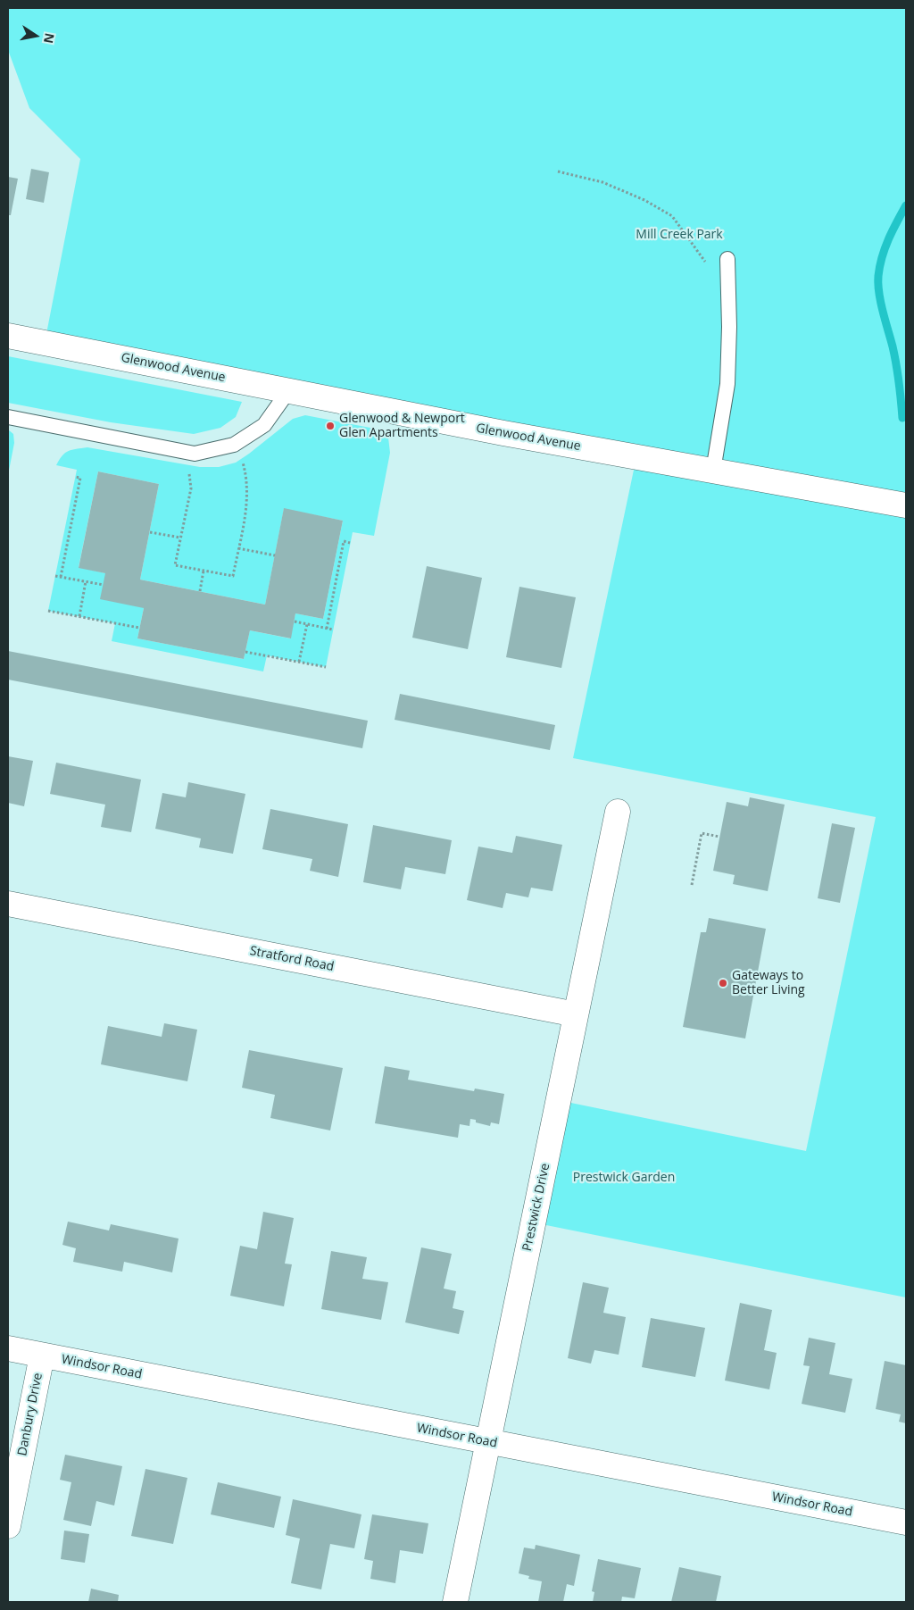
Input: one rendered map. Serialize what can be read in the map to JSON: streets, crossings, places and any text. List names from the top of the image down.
{
  "streets": {
    "street": [
      "Glenwood Avenue",
      "Stratford Road",
      "Prestwick Drive",
      "Windsor Road",
      "Danbury Drive"
    ]
  },
  "crossings": [
    ["Stratford Road", "Prestwick Drive"],
    ["Prestwick Drive", "Windsor Road"],
    ["Windsor Road", "Danbury Drive"]
  ],
  "parks": ["Mill Creek Park", "Prestwick Garden"],
  "places": ["Glenwood & Newport Glen Apartments", "Gateways to Better Living"],
  "north": "right"
}
